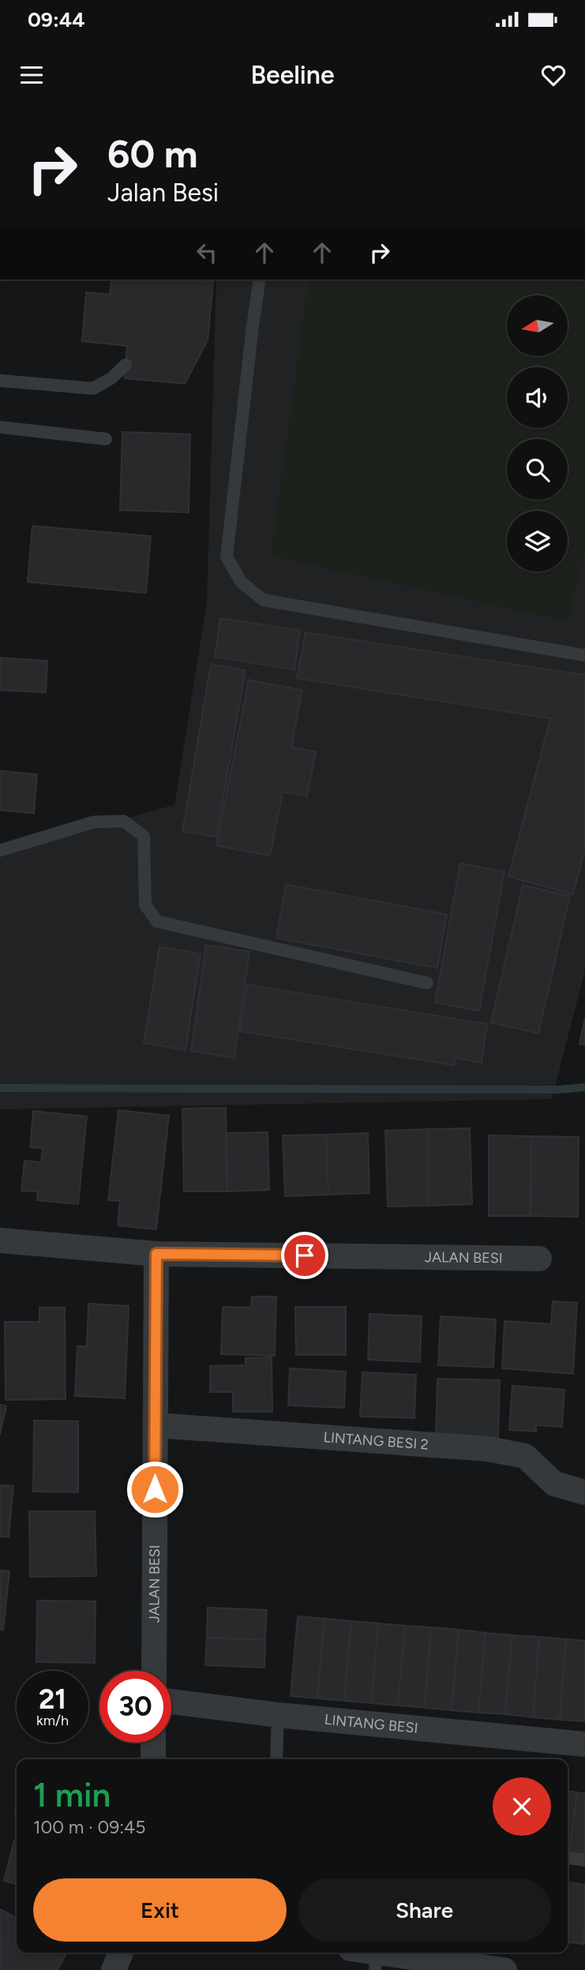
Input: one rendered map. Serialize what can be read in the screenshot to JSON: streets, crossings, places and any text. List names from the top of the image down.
{
  "streets": {
    "street": ["JALAN BESI", "LINTANG BESI 2", "LINTANG BESI"]
  },
  "crossings": [
    ["JALAN BESI", "LINTANG BESI 2"]
  ],
  "north": "left",
  "page": {
    "status": "09:44",
    "header": "Beeline",
    "turn": ["60 m", "Jalan Besi"],
    "speed": "21 km/h",
    "limit": "30",
    "heading": ["1 min", "100 m · 09:45"],
    "buttons": ["Exit", "Share"]
  }
}
